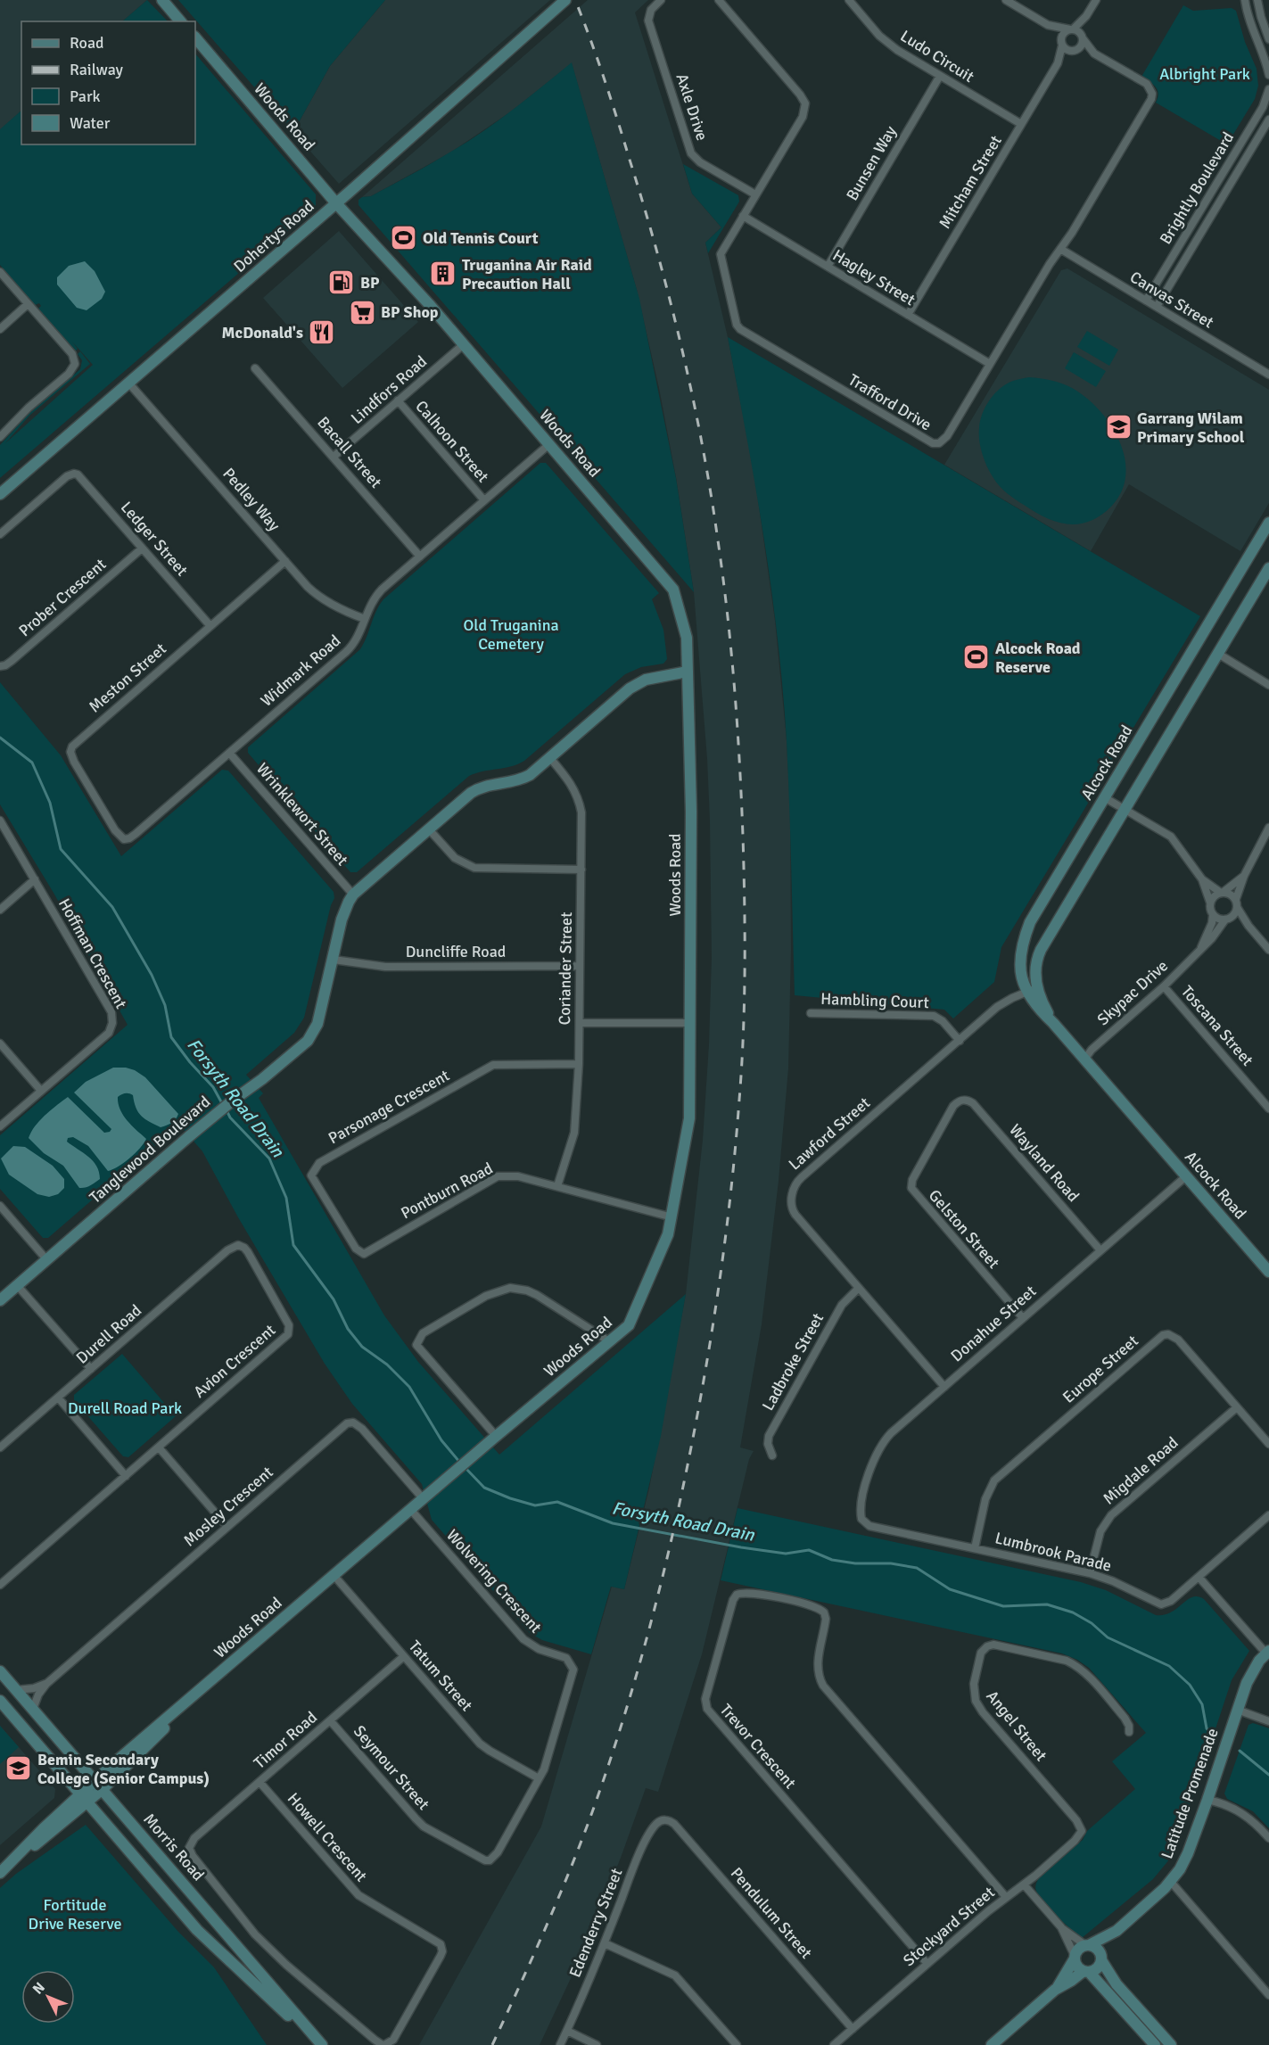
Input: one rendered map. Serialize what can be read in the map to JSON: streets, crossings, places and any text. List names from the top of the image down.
{
  "streets": {
    "street": [
      "Ludo Circuit",
      "Axle Drive",
      "Woods Road",
      "Bunsen Way",
      "Mitcham Street",
      "Brightly Boulevard",
      "Dohertys Road",
      "Hagley Street",
      "Canvas Street",
      "Lindfors Road",
      "Trafford Drive",
      "Calhoon Street",
      "Bacall Street",
      "Pedley Way",
      "Ledger Street",
      "Prober Crescent",
      "Widmark Road",
      "Meston Street",
      "Alcock Road",
      "Wrinklewort Street",
      "Duncliffe Road",
      "Hoffman Crescent",
      "Coriander Street",
      "Skypac Drive",
      "Hambling Court",
      "Toscana Street",
      "Parsonage Crescent",
      "Lawford Street",
      "Tanglewood Boulevard",
      "Wayland Road",
      "Pontburn Road",
      "Gelston Street",
      "Donahue Street",
      "Durell Road",
      "Avion Crescent",
      "Ladbroke Street",
      "Europe Street",
      "Migdale Road",
      "Mosley Crescent",
      "Lumbrook Parade",
      "Wolvering Crescent",
      "Tatum Street",
      "Angel Street",
      "Timor Road",
      "Trevor Crescent",
      "Seymour Street",
      "Latitude Promenade",
      "Howell Crescent",
      "Morris Road",
      "Pendulum Street",
      "Edenderry Street",
      "Stockyard Street"
    ]
  },
  "crossings": [
    ["Ludo Circuit", "Bunsen Way"],
    ["Ludo Circuit", "Mitcham Street"],
    ["Axle Drive", "Trafford Drive"],
    ["Woods Road", "Dohertys Road"],
    ["Woods Road", "Lindfors Road"],
    ["Woods Road", "Widmark Road"],
    ["Woods Road", "Tanglewood Boulevard"],
    ["Woods Road", "Pontburn Road"],
    ["Woods Road", "Mosley Crescent"],
    ["Woods Road", "Wolvering Crescent"],
    ["Woods Road", "Tatum Street"],
    ["Woods Road", "Morris Road"],
    ["Bunsen Way", "Hagley Street"],
    ["Mitcham Street", "Hagley Street"],
    ["Brightly Boulevard", "Canvas Street"],
    ["Dohertys Road", "Pedley Way"],
    ["Hagley Street", "Trafford Drive"],
    ["Canvas Street", "Trafford Drive"],
    ["Lindfors Road", "Calhoon Street"],
    ["Lindfors Road", "Bacall Street"],
    ["Calhoon Street", "Widmark Road"],
    ["Bacall Street", "Widmark Road"],
    ["Pedley Way", "Widmark Road"],
    ["Pedley Way", "Meston Street"],
    ["Ledger Street", "Prober Crescent"],
    ["Ledger Street", "Meston Street"],
    ["Widmark Road", "Meston Street"],
    ["Widmark Road", "Wrinklewort Street"],
    ["Alcock Road", "Skypac Drive"],
    ["Alcock Road", "Lawford Street"],
    ["Alcock Road", "Donahue Street"],
    ["Wrinklewort Street", "Tanglewood Boulevard"],
    ["Duncliffe Road", "Coriander Street"],
    ["Duncliffe Road", "Tanglewood Boulevard"],
    ["Coriander Street", "Parsonage Crescent"],
    ["Coriander Street", "Tanglewood Boulevard"],
    ["Coriander Street", "Pontburn Road"],
    ["Skypac Drive", "Toscana Street"],
    ["Hambling Court", "Lawford Street"],
    ["Parsonage Crescent", "Pontburn Road"],
    ["Lawford Street", "Donahue Street"],
    ["Lawford Street", "Ladbroke Street"],
    ["Wayland Road", "Gelston Street"],
    ["Wayland Road", "Donahue Street"],
    ["Gelston Street", "Donahue Street"],
    ["Donahue Street", "Lumbrook Parade"],
    ["Durell Road", "Avion Crescent"],
    ["Europe Street", "Migdale Road"],
    ["Europe Street", "Lumbrook Parade"],
    ["Migdale Road", "Lumbrook Parade"],
    ["Mosley Crescent", "Morris Road"],
    ["Wolvering Crescent", "Tatum Street"],
    ["Wolvering Crescent", "Seymour Street"],
    ["Tatum Street", "Timor Road"],
    ["Angel Street", "Stockyard Street"],
    ["Timor Road", "Seymour Street"],
    ["Timor Road", "Howell Crescent"],
    ["Trevor Crescent", "Stockyard Street"],
    ["Pendulum Street", "Edenderry Street"],
    ["Pendulum Street", "Stockyard Street"]
  ],
  "water": ["Forsyth Road Drain"],
  "parks": [
    "Albright Park",
    "Old Truganina Cemetery",
    "Durell Road Park",
    "Fortitude Drive Reserve"
  ],
  "places": {
    "sports": ["Old Tennis Court", "Alcock Road Reserve"],
    "building": ["Truganina Air Raid Precaution Hall"],
    "fuel station": ["BP"],
    "supermarket": ["BP Shop"],
    "restaurant": ["McDonald's"],
    "school or university": ["Garrang Wilam Primary School", "Bemin Secondary College (Senior Campus)"]
  },
  "legend": [
    "Road",
    "Railway",
    "Park",
    "Water"
  ],
  "north": "top left"
}
